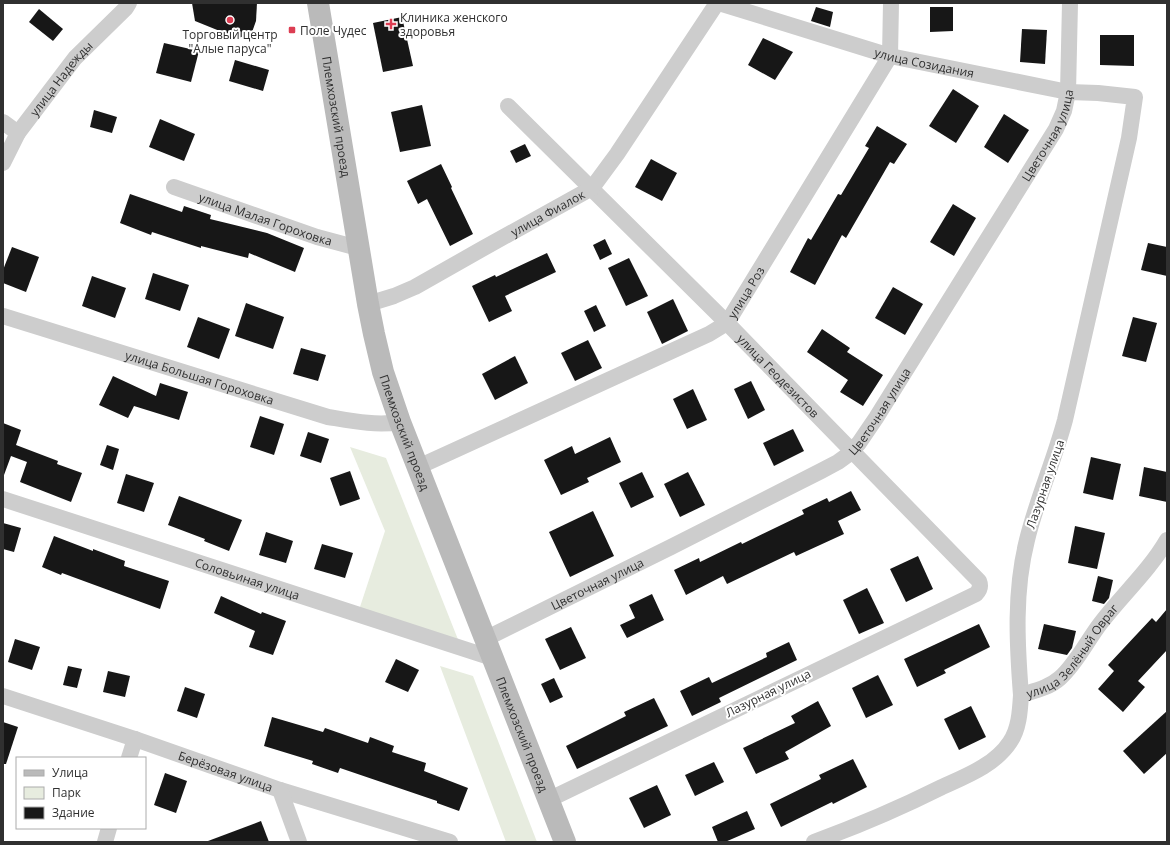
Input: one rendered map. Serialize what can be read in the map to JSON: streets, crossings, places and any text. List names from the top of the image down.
{
  "streets": {
    "main road": ["Племхозский проезд"],
    "street": [
      "улица Созидания",
      "улица Надежды",
      "Цветочная улица",
      "улица Фиалок",
      "улица Малая Гороховка",
      "улица Роз",
      "улица Геодезистов",
      "улица Большая Гороховка",
      "Лазурная улица",
      "Соловьиная улица",
      "улица Зелёный Овраг",
      "Берёзовая улица"
    ]
  },
  "crossings": [
    ["улица Созидания", "Цветочная улица"],
    ["улица Созидания", "улица Фиалок"],
    ["улица Созидания", "улица Роз"],
    ["улица Созидания", "Лазурная улица"],
    ["Племхозский проезд", "Цветочная улица"],
    ["Племхозский проезд", "улица Фиалок"],
    ["Племхозский проезд", "улица Малая Гороховка"],
    ["Племхозский проезд", "улица Роз"],
    ["Племхозский проезд", "улица Большая Гороховка"],
    ["Племхозский проезд", "Лазурная улица"],
    ["Племхозский проезд", "Соловьиная улица"],
    ["Цветочная улица", "улица Геодезистов"],
    ["Цветочная улица", "Соловьиная улица"],
    ["улица Фиалок", "улица Геодезистов"],
    ["улица Роз", "улица Геодезистов"],
    ["улица Геодезистов", "Лазурная улица"],
    ["Лазурная улица", "улица Зелёный Овраг"]
  ],
  "places": {
    "other": ["Торговый центр \"Алые паруса\""],
    "health": ["Клиника женского здоровья"],
    "transit": ["Поле Чудес"]
  },
  "legend": ["Улица", "Парк", "Здание"]
}
